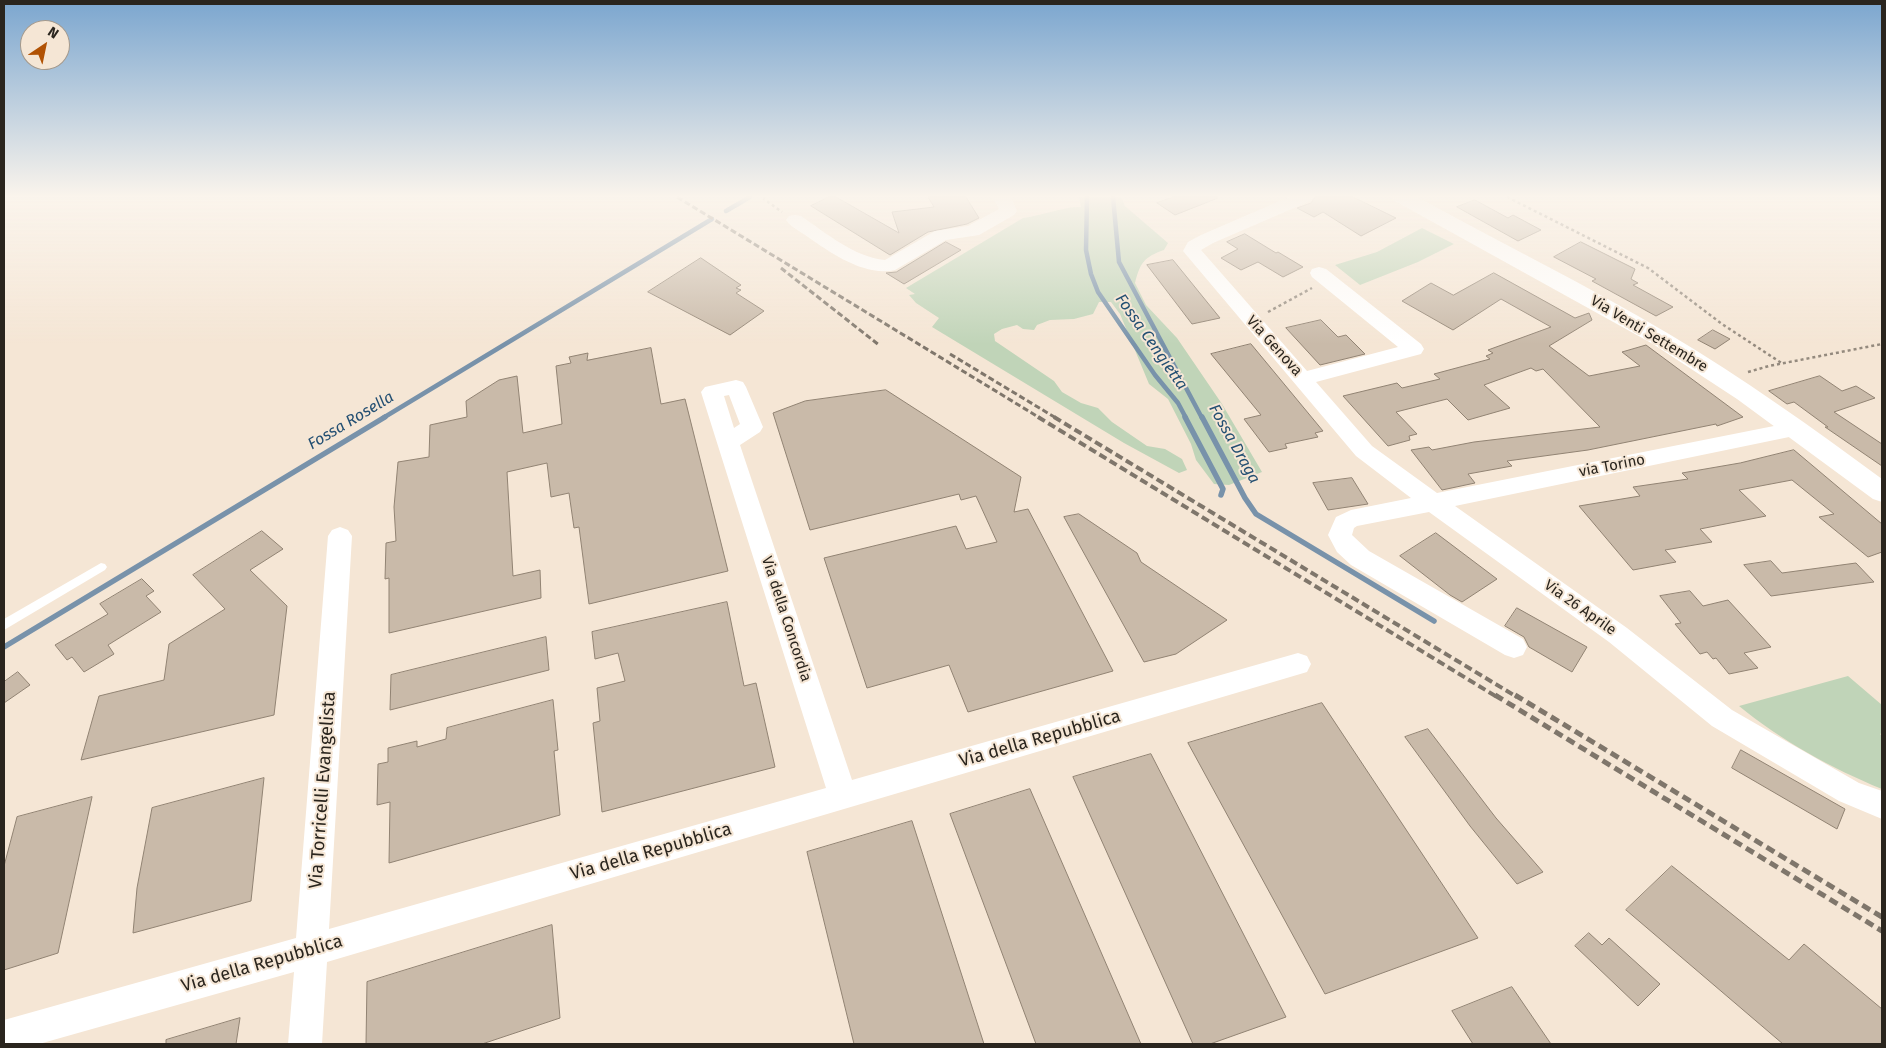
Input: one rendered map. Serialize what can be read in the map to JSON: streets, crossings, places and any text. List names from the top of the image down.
{
  "streets": {
    "main road": ["Via Venti Settembre"],
    "street": [
      "Via Genova",
      "via Torino",
      "Via 26 Aprile",
      "Via della Concordia",
      "Via della Repubblica",
      "Via Torricelli Evangelista"
    ]
  },
  "crossings": [
    ["Via Venti Settembre", "via Torino"],
    ["Via Genova", "Via 26 Aprile"],
    ["via Torino", "Via 26 Aprile"],
    ["Via della Concordia", "Via della Repubblica"],
    ["Via della Repubblica", "Via Torricelli Evangelista"]
  ],
  "water": ["Fossa Cengietta", "Fossa Rosella", "Fossa Draga"],
  "north": "top right"
}
